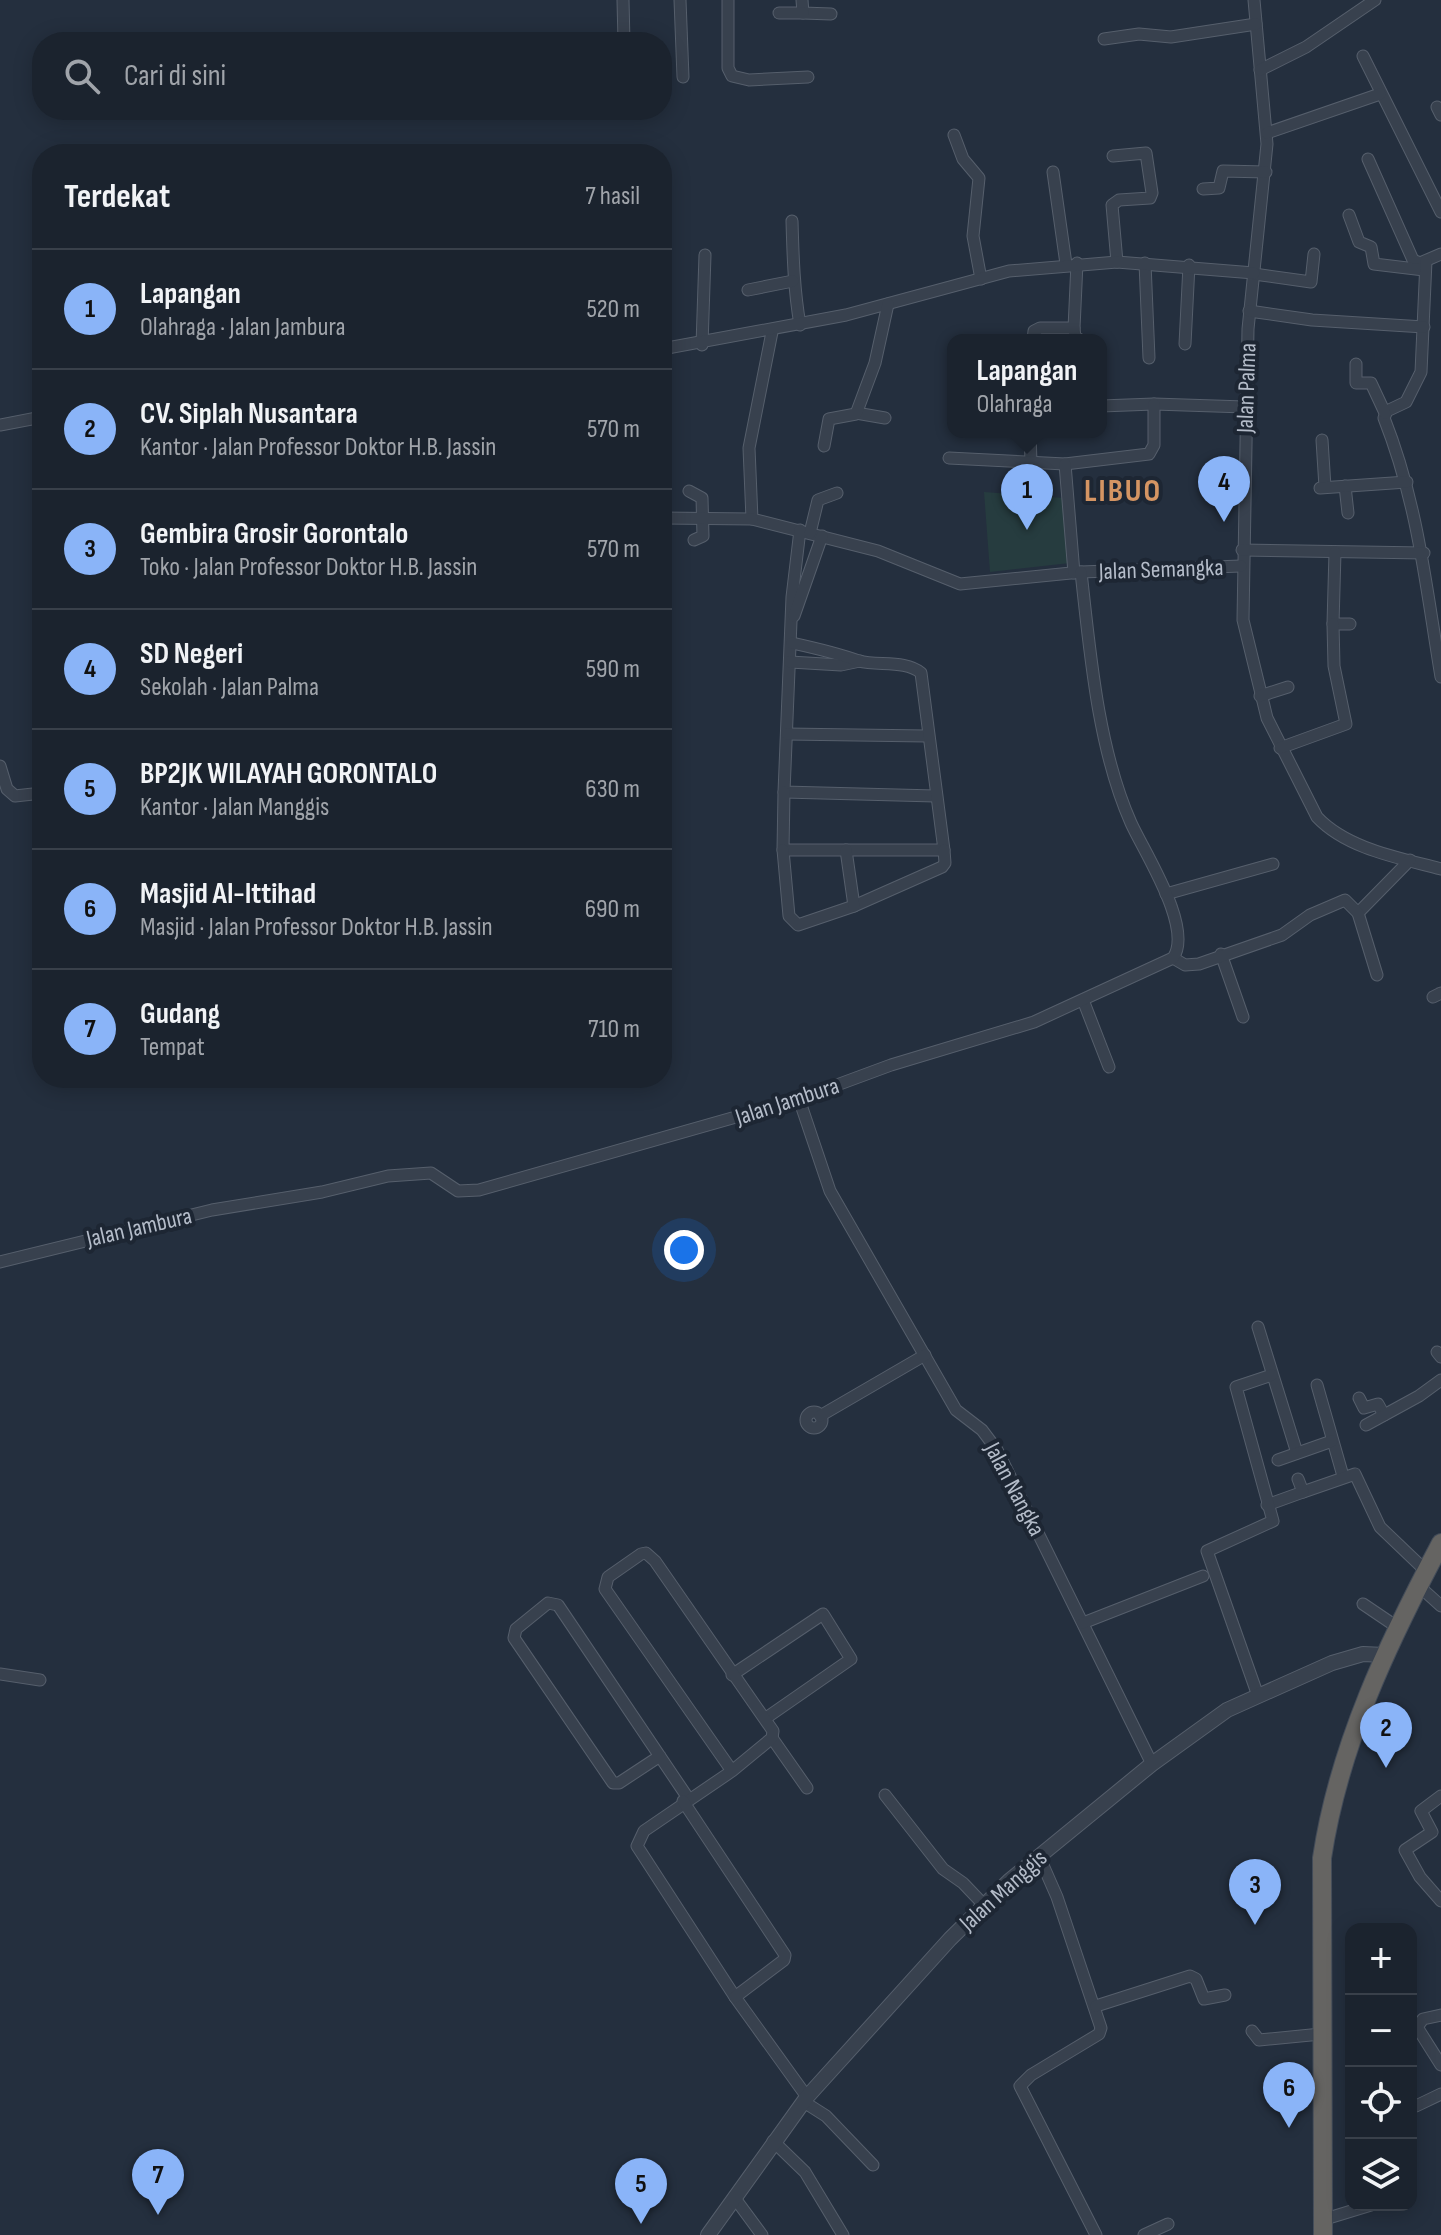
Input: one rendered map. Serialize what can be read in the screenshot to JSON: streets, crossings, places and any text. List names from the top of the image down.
{
  "streets": {
    "street": [
      "Jalan Palma",
      "Jalan Semangka",
      "Jalan Jambura",
      "Jalan Nangka",
      "Jalan Manggis"
    ]
  },
  "crossings": [
    ["Jalan Palma", "Jalan Semangka"],
    ["Jalan Jambura", "Jalan Nangka"],
    ["Jalan Nangka", "Jalan Manggis"]
  ],
  "districts": ["LIBUO"],
  "page": {
    "search": "Cari di sini",
    "heading": ["Terdekat", "7 hasil"],
    "list": [
      {
        "mark": "1",
        "name": "Lapangan",
        "note": "Olahraga · Jalan Jambura",
        "value": "520 m"
      },
      {
        "mark": "2",
        "name": "CV. Siplah Nusantara",
        "note": "Kantor · Jalan Professor Doktor H.B. Jassin",
        "value": "570 m"
      },
      {
        "mark": "3",
        "name": "Gembira Grosir Gorontalo",
        "note": "Toko · Jalan Professor Doktor H.B. Jassin",
        "value": "570 m"
      },
      {
        "mark": "4",
        "name": "SD Negeri",
        "note": "Sekolah · Jalan Palma",
        "value": "590 m"
      },
      {
        "mark": "5",
        "name": "BP2JK WILAYAH GORONTALO",
        "note": "Kantor · Jalan Manggis",
        "value": "630 m"
      },
      {
        "mark": "6",
        "name": "Masjid Al-Ittihad",
        "note": "Masjid · Jalan Professor Doktor H.B. Jassin",
        "value": "690 m"
      },
      {
        "mark": "7",
        "name": "Gudang",
        "note": "Tempat",
        "value": "710 m"
      }
    ],
    "popup": ["Lapangan", "Olahraga"],
    "pins": [
      "4",
      "1",
      "2",
      "3",
      "6",
      "7",
      "5"
    ],
    "map_buttons": ["+", "−"]
  }
}
